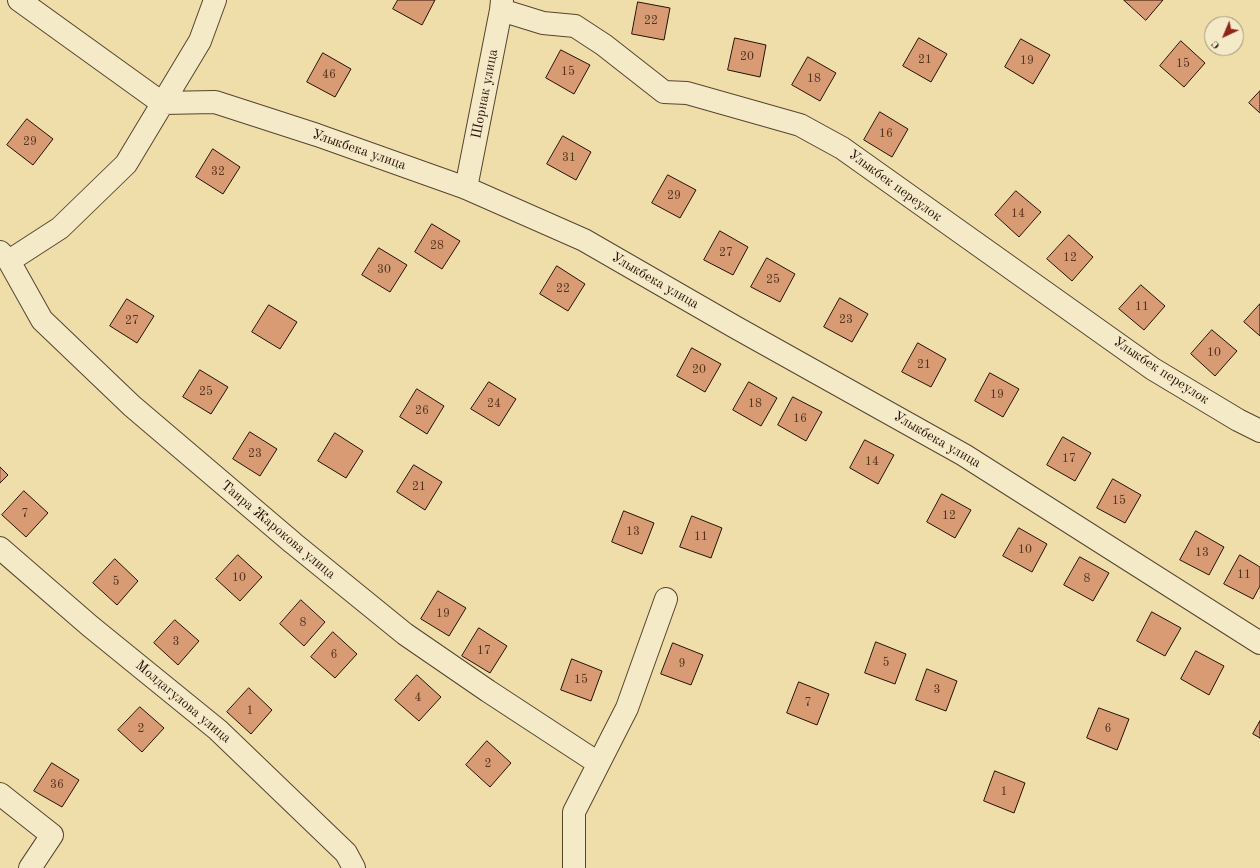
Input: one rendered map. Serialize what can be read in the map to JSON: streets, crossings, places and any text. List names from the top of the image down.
{
  "streets": {
    "street": [
      "Шорнак улица",
      "Улыкбека улица",
      "Улыкбек переулок",
      "Таира Жарокова улица",
      "Молдагулова улица"
    ]
  },
  "crossings": [
    ["Шорнак улица", "Улыкбека улица"],
    ["Шорнак улица", "Улыкбек переулок"]
  ],
  "house_numbers": [
    "22",
    "20",
    "21",
    "19",
    "15",
    "15",
    "46",
    "18",
    "16",
    "29",
    "31",
    "32",
    "29",
    "14",
    "28",
    "27",
    "12",
    "30",
    "25",
    "22",
    "11",
    "23",
    "27",
    "10",
    "21",
    "20",
    "25",
    "19",
    "24",
    "18",
    "26",
    "16",
    "23",
    "17",
    "14",
    "21",
    "15",
    "7",
    "12",
    "13",
    "11",
    "10",
    "13",
    "11",
    "10",
    "8",
    "5",
    "19",
    "8",
    "3",
    "17",
    "6",
    "5",
    "9",
    "15",
    "3",
    "4",
    "7",
    "1",
    "2",
    "6",
    "2",
    "36",
    "1"
  ],
  "north": "bottom left"
}
